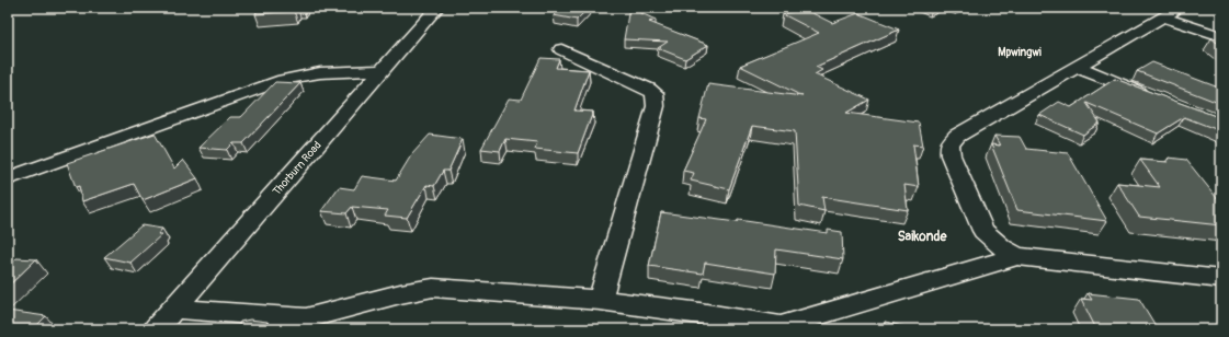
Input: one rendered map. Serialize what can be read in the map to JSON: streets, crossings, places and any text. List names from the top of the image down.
{
  "streets": {
    "street": ["Thorburn Road"]
  },
  "districts": ["Mpwingwi", "Saikonde"]
}
